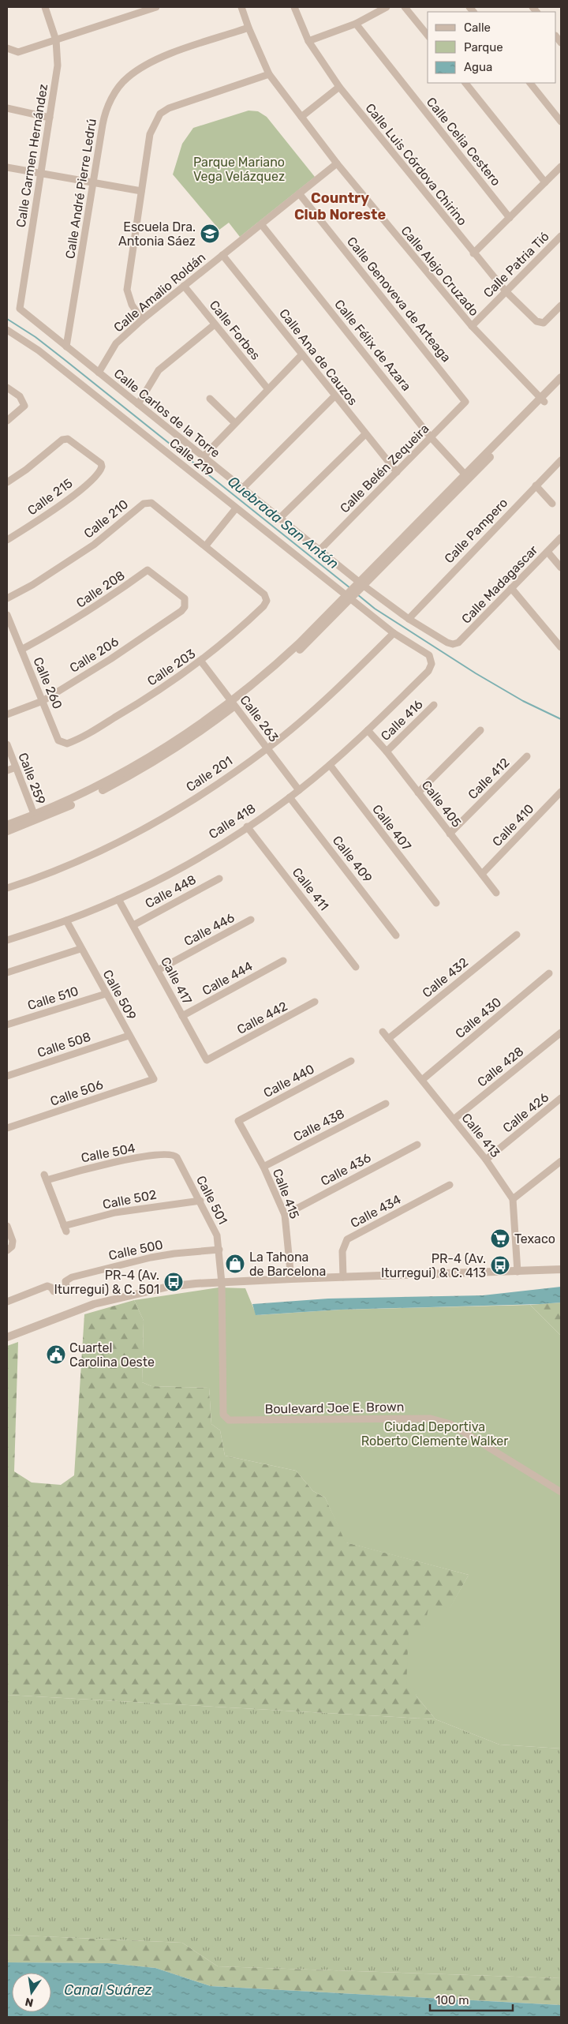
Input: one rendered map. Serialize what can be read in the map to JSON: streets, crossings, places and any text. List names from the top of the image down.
{
  "streets": {
    "street": [
      "Calle Celia Cestero",
      "Calle Carmen Hernández",
      "Calle Luis Córdova Chirino",
      "Calle André Pierre Ledrú",
      "Calle Patria Tió",
      "Calle Alejo Cruzado",
      "Calle Amalio Roldán",
      "Calle Genoveva de Arteaga",
      "Calle Forbes",
      "Calle Félix de Azara",
      "Calle Ana de Cauzos",
      "Calle Carlos de la Torre",
      "Calle 219",
      "Calle Belén Zequeira",
      "Calle 215",
      "Calle 210",
      "Calle Pampero",
      "Calle Madagascar",
      "Calle 208",
      "Calle 206",
      "Calle 203",
      "Calle 260",
      "Calle 263",
      "Calle 416",
      "Calle 201",
      "Calle 259",
      "Calle 412",
      "Calle 405",
      "Calle 418",
      "Calle 410",
      "Calle 407",
      "Calle 409",
      "Calle 411",
      "Calle 448",
      "Calle 446",
      "Calle 432",
      "Calle 444",
      "Calle 417",
      "Calle 509",
      "Calle 510",
      "Calle 442",
      "Calle 430",
      "Calle 508",
      "Calle 428",
      "Calle 440",
      "Calle 506",
      "Calle 426",
      "Calle 438",
      "Calle 413",
      "Calle 504",
      "Calle 436",
      "Calle 415",
      "Calle 502",
      "Calle 501",
      "Calle 434",
      "Calle 500",
      "Boulevard Joe E. Brown"
    ]
  },
  "crossings": [
    ["Calle Carmen Hernández", "Calle Carlos de la Torre"],
    ["Calle Luis Córdova Chirino", "Calle Patria Tió"],
    ["Calle André Pierre Ledrú", "Calle Alejo Cruzado"],
    ["Calle André Pierre Ledrú", "Calle Carlos de la Torre"],
    ["Calle Patria Tió", "Calle Alejo Cruzado"],
    ["Calle Alejo Cruzado", "Calle Amalio Roldán"],
    ["Calle Amalio Roldán", "Calle Genoveva de Arteaga"],
    ["Calle Amalio Roldán", "Calle Forbes"],
    ["Calle Amalio Roldán", "Calle Félix de Azara"],
    ["Calle Amalio Roldán", "Calle Ana de Cauzos"],
    ["Calle Amalio Roldán", "Calle Carlos de la Torre"],
    ["Calle Genoveva de Arteaga", "Calle Belén Zequeira"],
    ["Calle Félix de Azara", "Calle Belén Zequeira"],
    ["Calle Ana de Cauzos", "Calle Belén Zequeira"],
    ["Calle Carlos de la Torre", "Calle Belén Zequeira"],
    ["Calle Carlos de la Torre", "Calle Pampero"],
    ["Calle Carlos de la Torre", "Calle Madagascar"],
    ["Calle 219", "Calle 201"],
    ["Calle 219", "Calle 418"],
    ["Calle 210", "Calle 203"],
    ["Calle 208", "Calle 206"],
    ["Calle 208", "Calle 260"],
    ["Calle 206", "Calle 260"],
    ["Calle 203", "Calle 260"],
    ["Calle 203", "Calle 263"],
    ["Calle 263", "Calle 201"],
    ["Calle 263", "Calle 418"],
    ["Calle 416", "Calle 405"],
    ["Calle 412", "Calle 405"],
    ["Calle 405", "Calle 418"],
    ["Calle 405", "Calle 410"],
    ["Calle 418", "Calle 407"],
    ["Calle 418", "Calle 409"],
    ["Calle 418", "Calle 411"],
    ["Calle 418", "Calle 417"],
    ["Calle 418", "Calle 509"],
    ["Calle 448", "Calle 417"],
    ["Calle 446", "Calle 417"],
    ["Calle 432", "Calle 413"],
    ["Calle 444", "Calle 417"],
    ["Calle 417", "Calle 442"],
    ["Calle 509", "Calle 510"],
    ["Calle 509", "Calle 508"],
    ["Calle 509", "Calle 506"],
    ["Calle 430", "Calle 413"],
    ["Calle 428", "Calle 413"],
    ["Calle 440", "Calle 415"],
    ["Calle 426", "Calle 413"],
    ["Calle 438", "Calle 415"],
    ["Calle 504", "Calle 502"],
    ["Calle 504", "Calle 501"],
    ["Calle 436", "Calle 415"],
    ["Calle 502", "Calle 501"],
    ["Calle 501", "Calle 500"],
    ["Calle 501", "Boulevard Joe E. Brown"]
  ],
  "districts": ["Country Club Noreste"],
  "water": ["Quebrada San Antón", "Canal Suárez"],
  "parks": ["Parque Mariano Vega Velázquez", "Ciudad Deportiva Roberto Clemente Walker"],
  "places": {
    "school or university": ["Escuela Dra. Antonia Sáez"],
    "supermarket": ["Texaco"],
    "shop": ["La Tahona de Barcelona"],
    "bus stop": ["PR-4 (Av. Iturregui) & C. 413", "PR-4 (Av. Iturregui) & C. 501"],
    "public building": ["Cuartel Carolina Oeste"]
  },
  "legend": ["Calle", "Parque", "Agua"],
  "scale_bar": "100 m",
  "north": "bottom"
}
